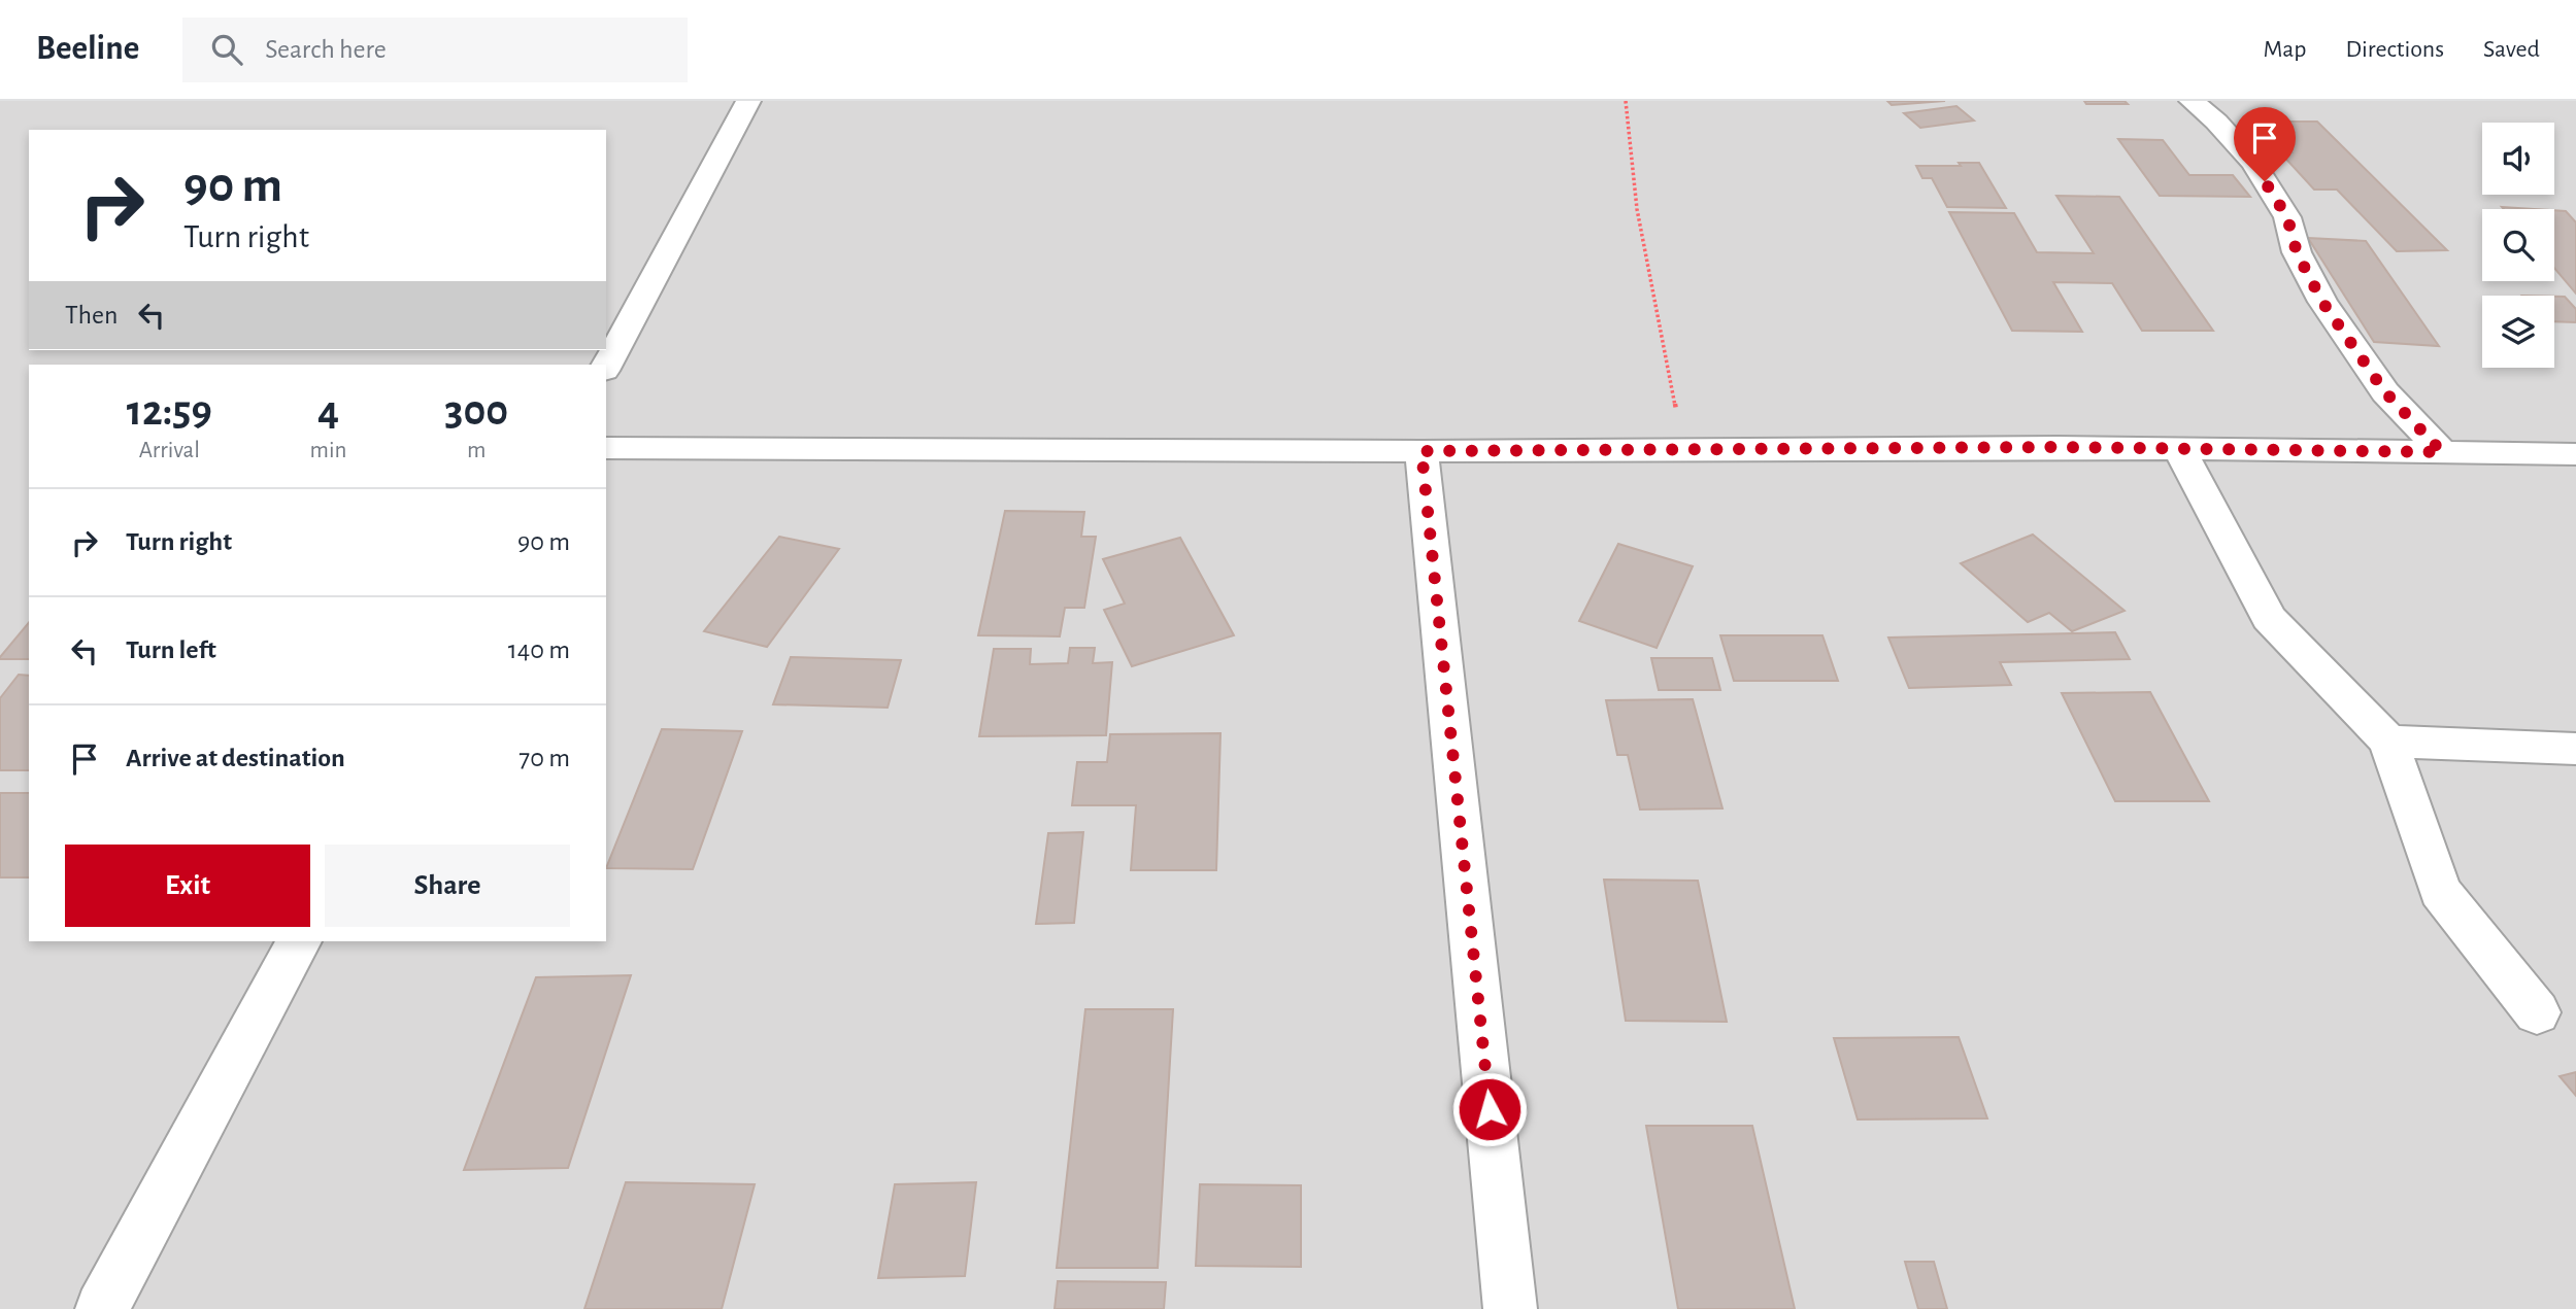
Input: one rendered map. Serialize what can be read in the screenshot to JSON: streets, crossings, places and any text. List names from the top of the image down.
{
  "page": {
    "header": "Beeline",
    "search": "Search here",
    "nav": ["Map", "Directions", "Saved"],
    "turn": ["90 m", "Turn right"],
    "then": "Then",
    "eta": [
      "12:59",
      "Arrival",
      "4",
      "min",
      "300",
      "m"
    ],
    "list": [
      {
        "name": "Turn right",
        "value": "90 m"
      },
      {
        "name": "Turn left",
        "value": "140 m"
      },
      {
        "name": "Arrive at destination",
        "value": "70 m"
      }
    ],
    "buttons": ["Exit", "Share"]
  }
}
